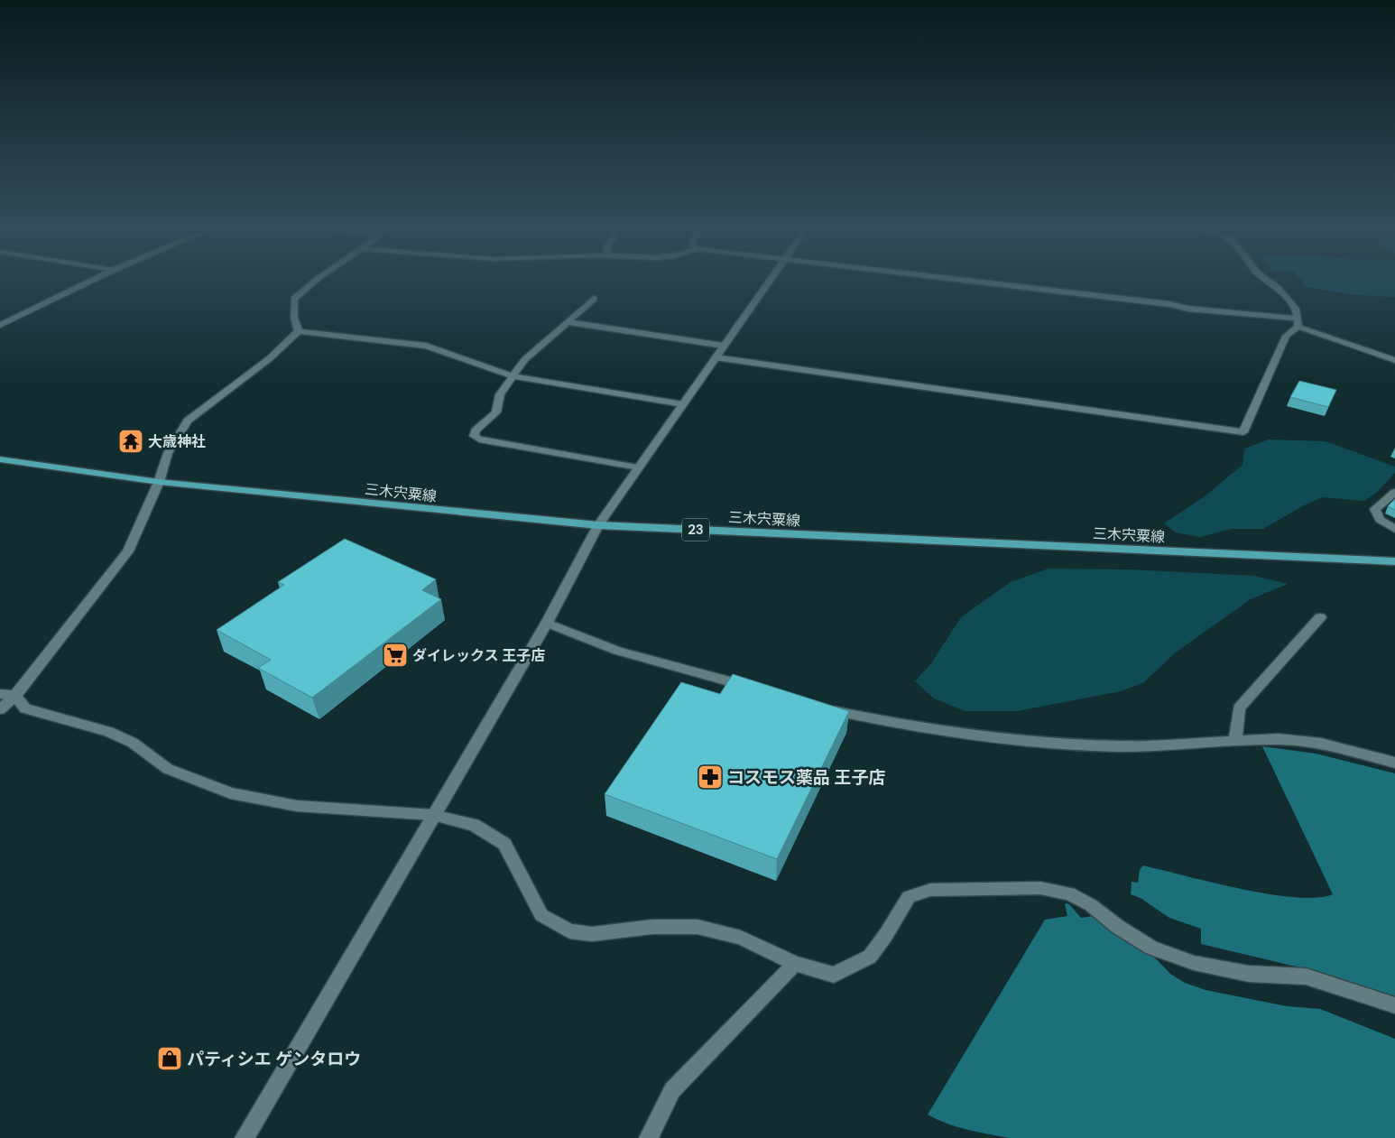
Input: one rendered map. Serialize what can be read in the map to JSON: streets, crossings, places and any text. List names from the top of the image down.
{
  "streets": {
    "main road": ["三木宍粟線", "23"]
  },
  "places": {
    "temple": ["大歳神社"],
    "supermarket": ["ダイレックス 王子店"],
    "pharmacy": ["コスモス薬品 王子店"],
    "shop": ["パティシエ ゲンタロウ"]
  }
}
